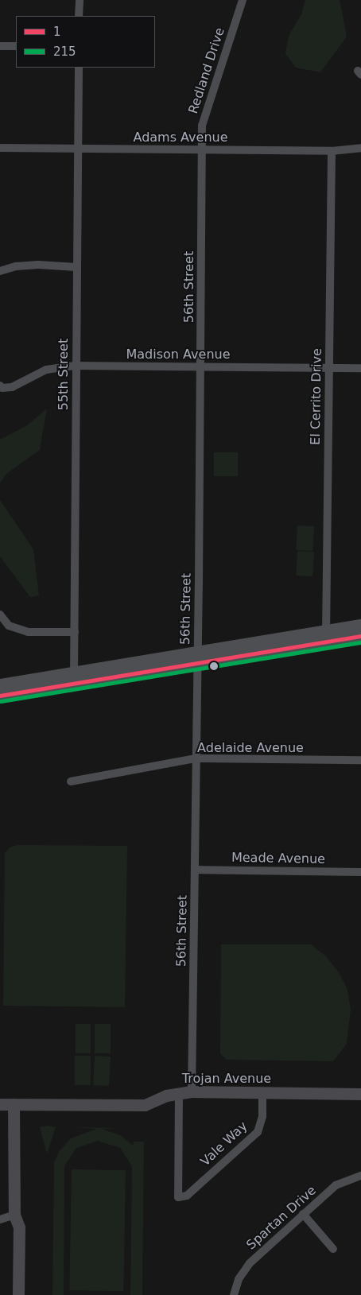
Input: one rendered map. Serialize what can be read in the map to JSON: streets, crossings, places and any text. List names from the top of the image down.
{
  "streets": {
    "street": [
      "Redland Drive",
      "Adams Avenue",
      "56th Street",
      "Madison Avenue",
      "55th Street",
      "El Cerrito Drive",
      "Adelaide Avenue",
      "Meade Avenue",
      "Trojan Avenue",
      "Vale Way",
      "Spartan Drive"
    ]
  },
  "crossings": [
    ["Redland Drive", "Adams Avenue"],
    ["Redland Drive", "56th Street"],
    ["Adams Avenue", "56th Street"],
    ["Adams Avenue", "55th Street"],
    ["Adams Avenue", "El Cerrito Drive"],
    ["56th Street", "Madison Avenue"],
    ["56th Street", "Adelaide Avenue"],
    ["56th Street", "Meade Avenue"],
    ["56th Street", "Trojan Avenue"],
    ["Madison Avenue", "55th Street"],
    ["Madison Avenue", "El Cerrito Drive"],
    ["Trojan Avenue", "Vale Way"]
  ],
  "lines": ["transit line 1", "transit line 215"],
  "legend": ["1", "215"]
}
